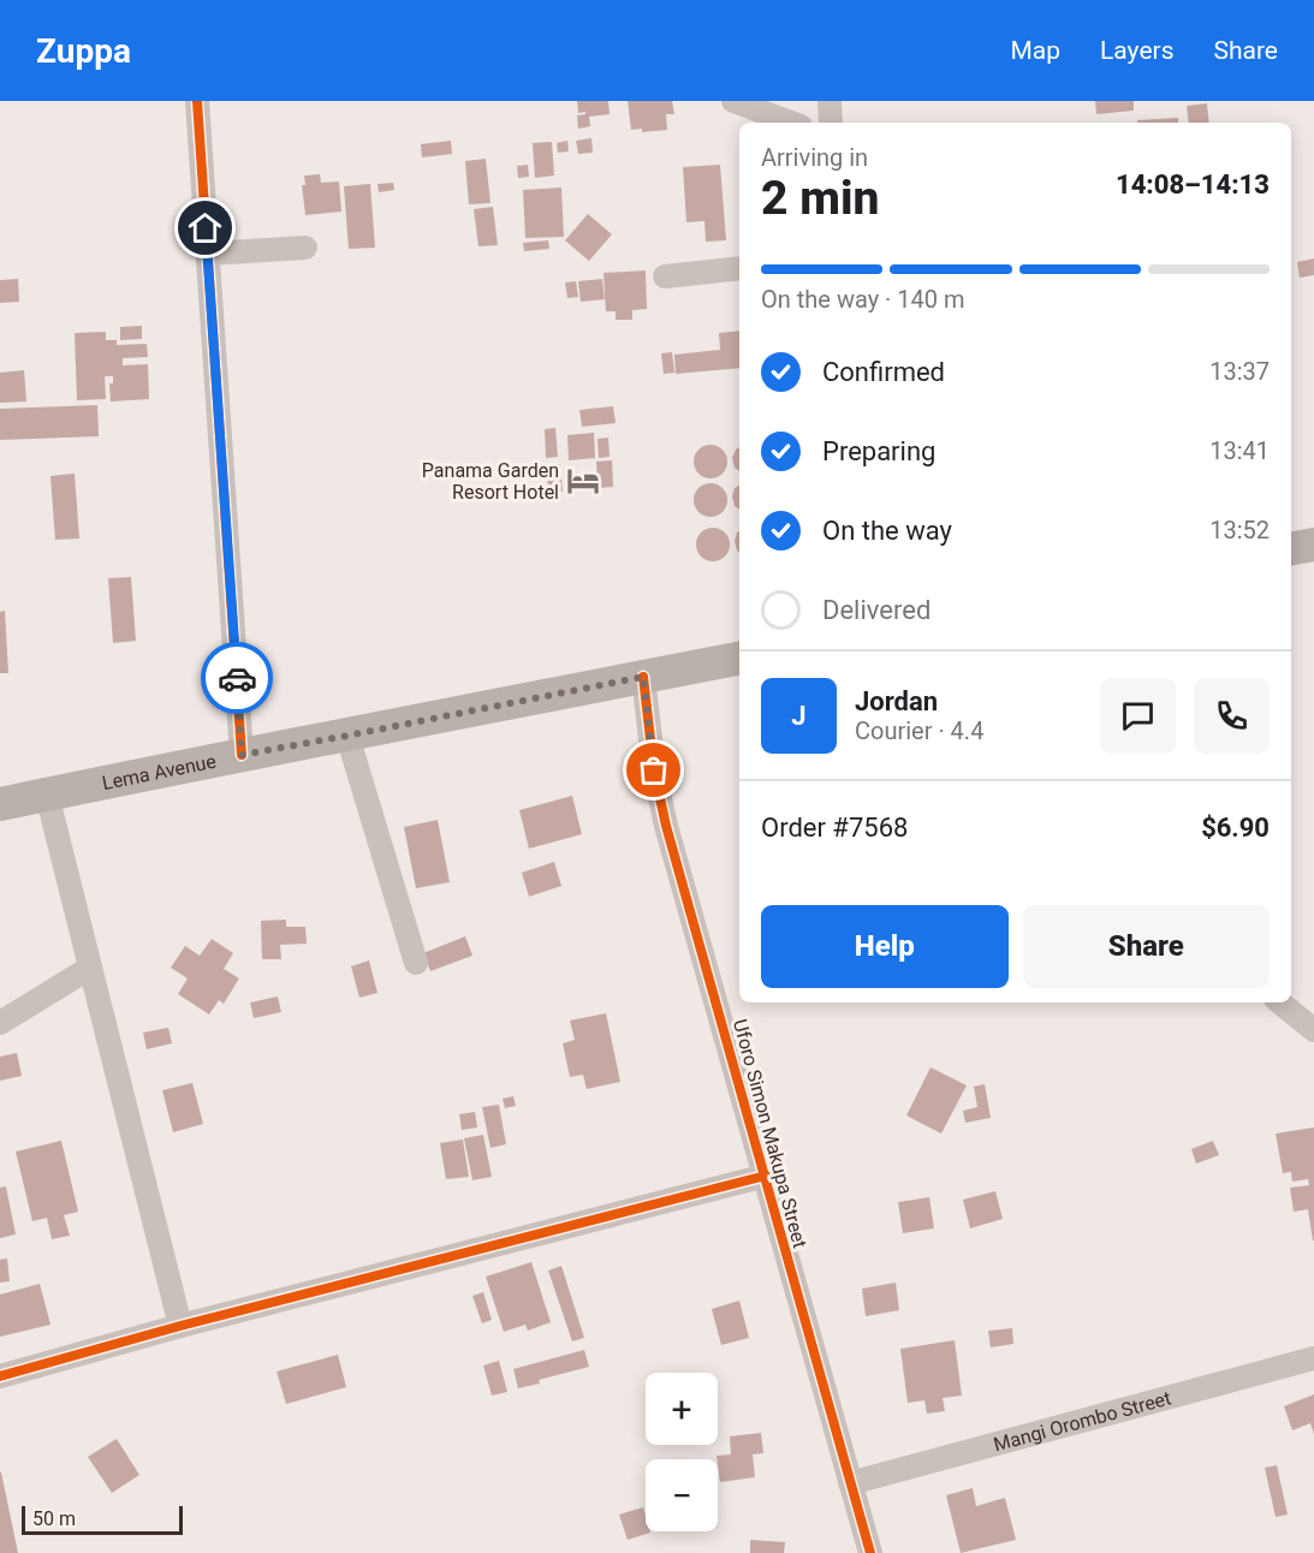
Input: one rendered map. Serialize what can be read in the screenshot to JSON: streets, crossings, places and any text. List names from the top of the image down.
{
  "streets": {
    "main road": ["Lema Avenue"],
    "street": ["Uforo Simon Makupa Street", "Mangi Orombo Street"]
  },
  "crossings": [
    ["Lema Avenue", "Uforo Simon Makupa Street"],
    ["Uforo Simon Makupa Street", "Mangi Orombo Street"]
  ],
  "places": {
    "hotel": ["Panama Garden Resort Hotel"]
  },
  "scale_bar": "50 m",
  "page": {
    "header": "Zuppa",
    "nav": ["Map", "Layers", "Share"],
    "heading": ["2 min", "Arriving in", "14:08–14:13"],
    "panel": [
      "Jordan",
      "Courier · 4.4",
      "Order #7568",
      "$6.90"
    ],
    "bar": "On the way · 140 m",
    "list": [
      ["Confirmed", "13:37"],
      ["Preparing", "13:41"],
      ["On the way", "13:52"],
      "Delivered"
    ],
    "round": "J",
    "buttons": ["Help", "Share"],
    "map_buttons": ["+", "−"],
    "scale": "50 m"
  }
}
